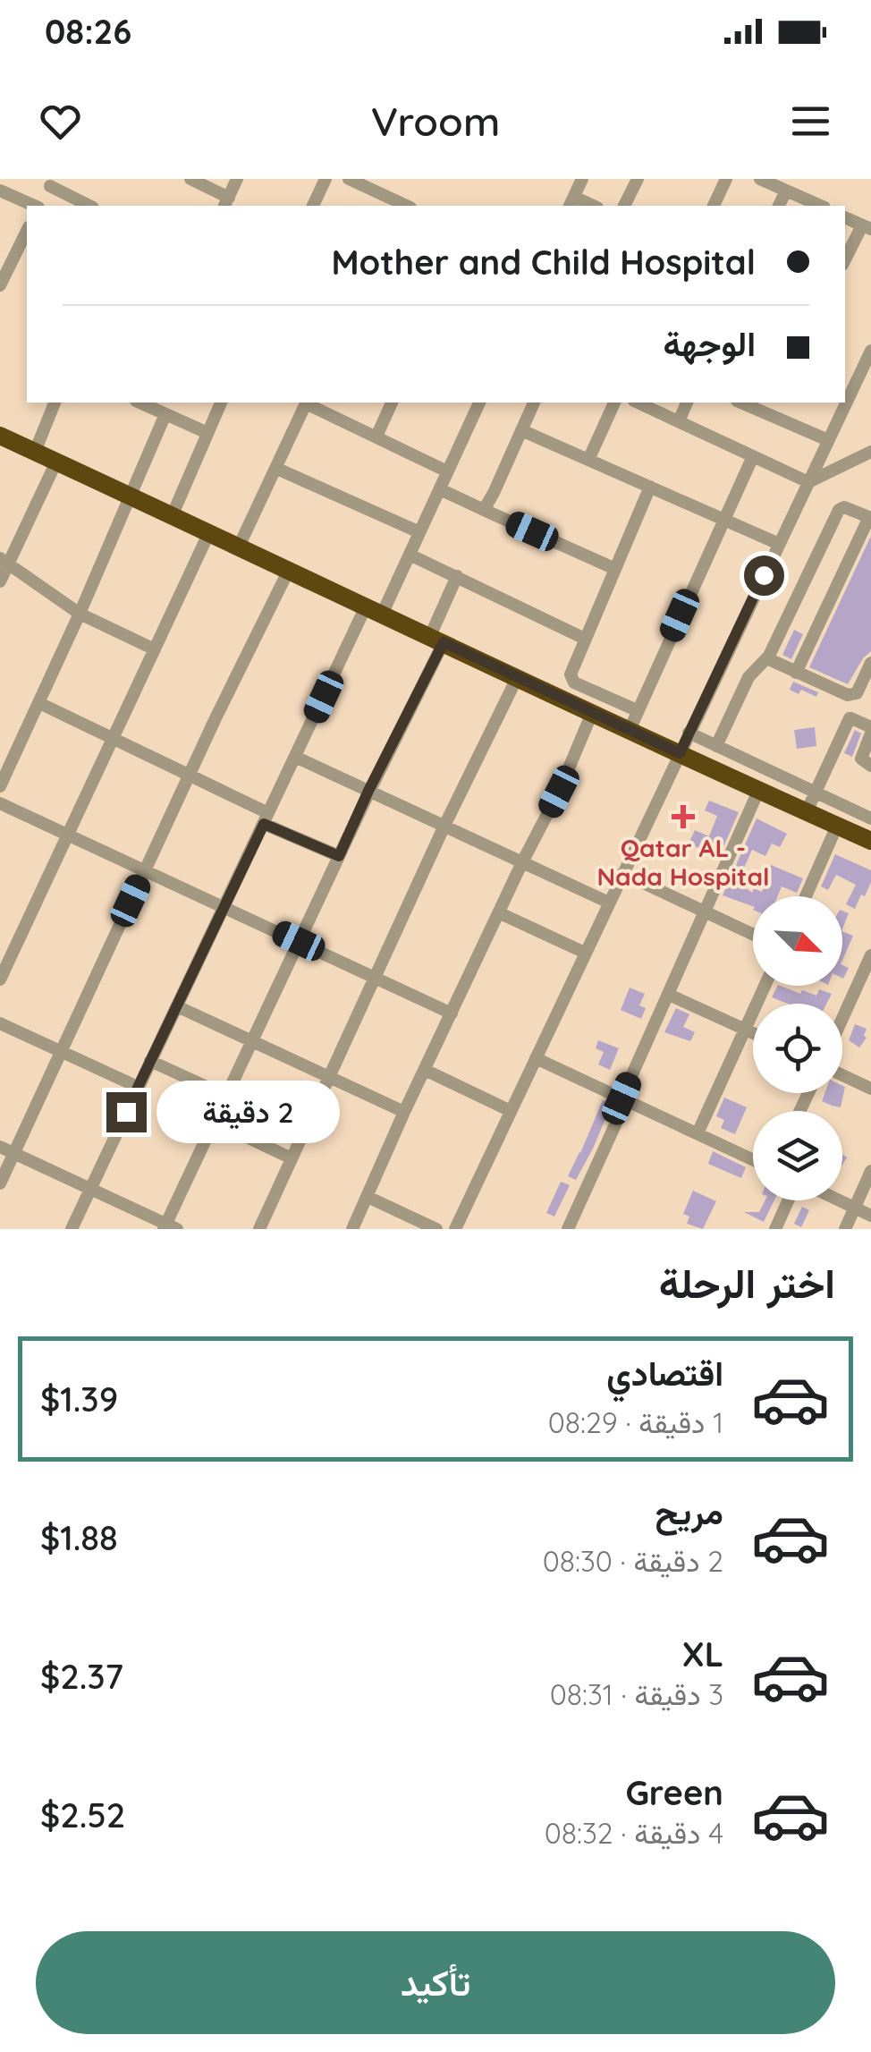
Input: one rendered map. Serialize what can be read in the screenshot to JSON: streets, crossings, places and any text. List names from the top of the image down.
{
  "places": {
    "health": ["Qatar AL - Nada Hospital"]
  },
  "north": "bottom right",
  "page": {
    "status": "08:26",
    "header": "Vroom",
    "banner": ["Mother and Child Hospital", "الوجهة"],
    "bubble": "2 دقيقة",
    "heading": "اختر الرحلة",
    "list": [
      {
        "name": "اقتصادي",
        "note": "1 دقيقة · 08:29",
        "value": "$1.39"
      },
      {
        "name": "مريح",
        "note": "2 دقيقة · 08:30",
        "value": "$1.88"
      },
      {
        "name": "XL",
        "note": "3 دقيقة · 08:31",
        "value": "$2.37"
      },
      {
        "name": "Green",
        "note": "4 دقيقة · 08:32",
        "value": "$2.52"
      }
    ],
    "buttons": "تأكيد"
  }
}
